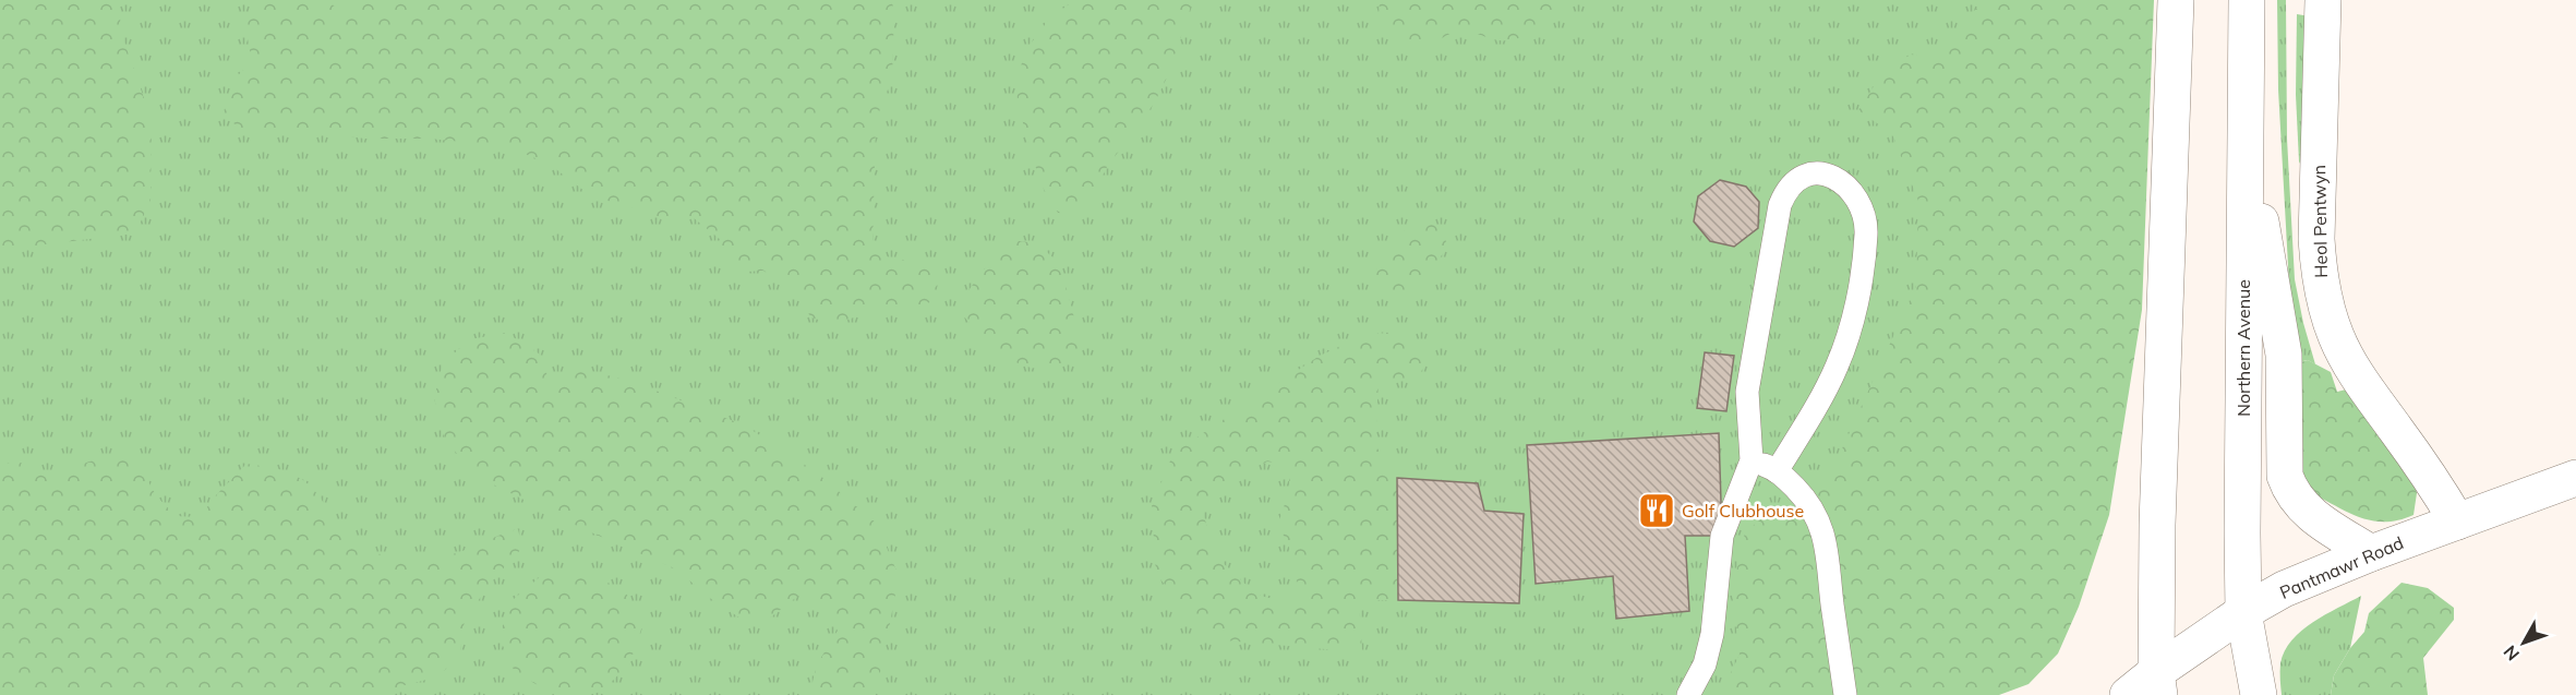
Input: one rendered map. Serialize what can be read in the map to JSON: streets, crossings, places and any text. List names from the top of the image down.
{
  "streets": {
    "main road": ["Heol Pentwyn", "Northern Avenue", "Pantmawr Road"]
  },
  "crossings": [
    ["Heol Pentwyn", "Pantmawr Road"],
    ["Northern Avenue", "Pantmawr Road"]
  ],
  "places": {
    "restaurant": ["Golf Clubhouse"]
  },
  "north": "bottom left"
}
